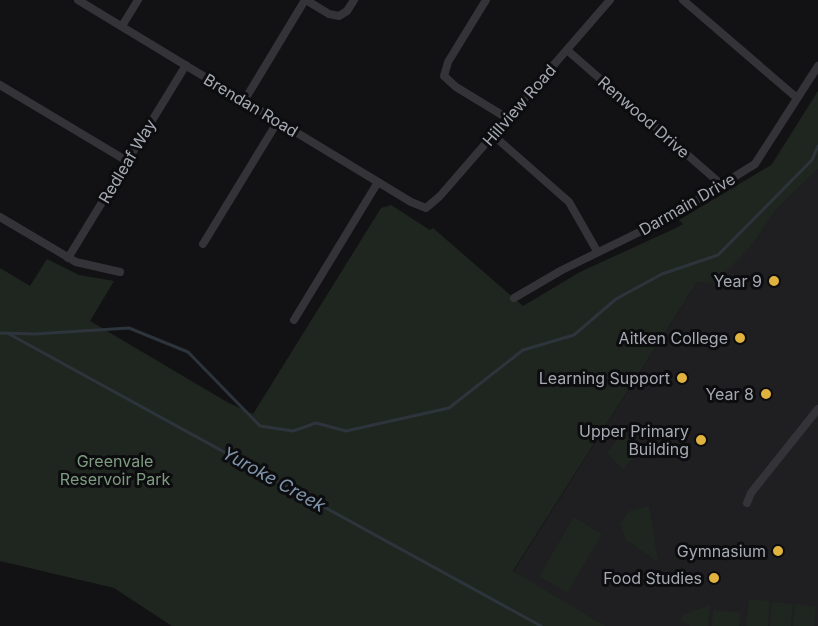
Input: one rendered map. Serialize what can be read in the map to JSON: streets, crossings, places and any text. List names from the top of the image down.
{
  "streets": {
    "street": [
      "Brendan Road",
      "Hillview Road",
      "Renwood Drive",
      "Redleaf Way",
      "Darmain Drive"
    ]
  },
  "crossings": [
    ["Brendan Road", "Hillview Road"],
    ["Brendan Road", "Redleaf Way"],
    ["Hillview Road", "Renwood Drive"],
    ["Renwood Drive", "Darmain Drive"]
  ],
  "water": ["Yuroke Creek"],
  "parks": ["Greenvale Reservoir Park"],
  "places": [
    "Year 9",
    "Aitken College",
    "Learning Support",
    "Year 8",
    "Upper Primary Building",
    "Gymnasium",
    "Food Studies"
  ]
}
